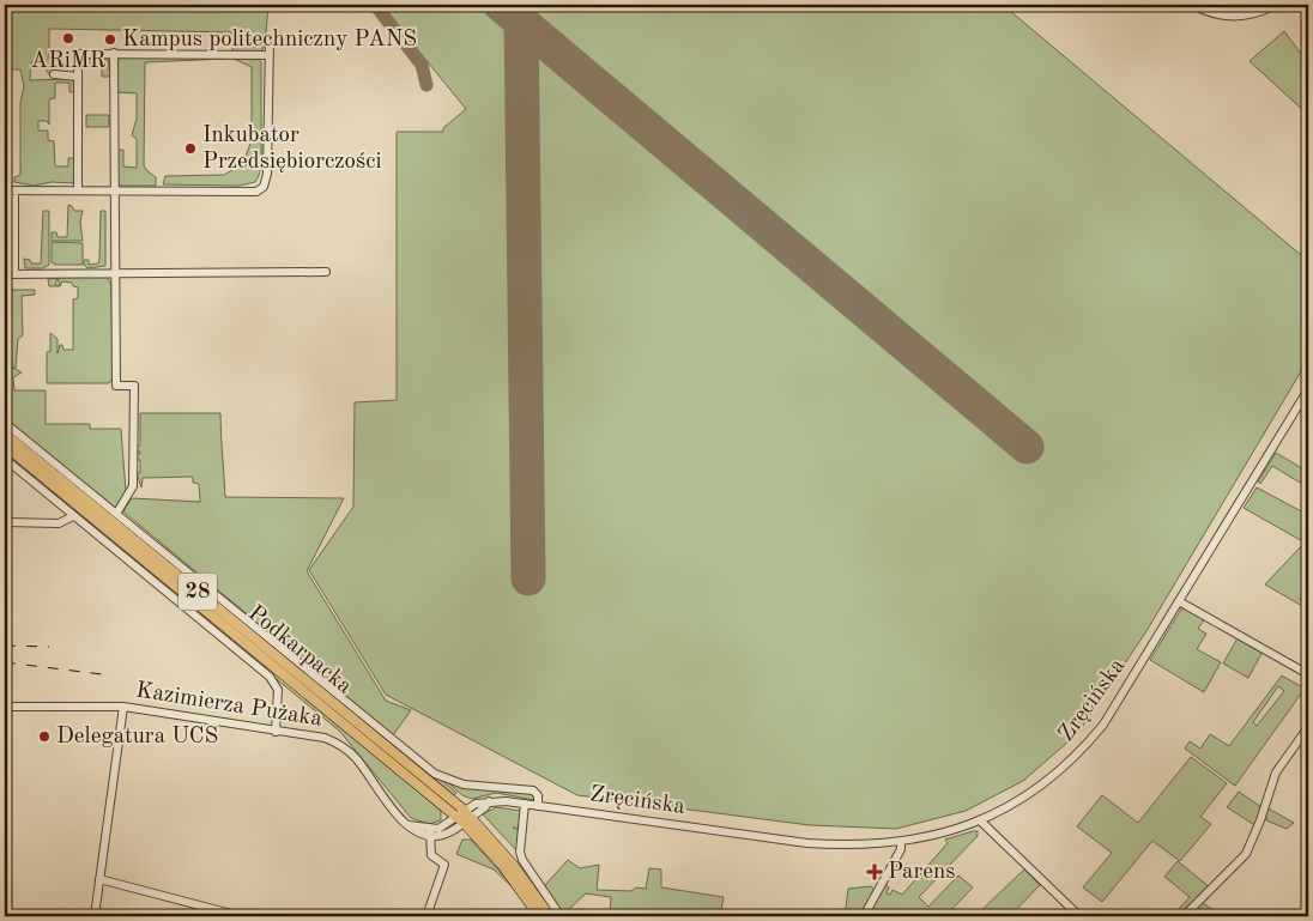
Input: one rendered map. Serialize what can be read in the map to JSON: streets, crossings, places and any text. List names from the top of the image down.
{
  "streets": {
    "main road": ["28", "Podkarpacka"],
    "street": ["Zręcińska", "Kazimierza Pużaka"]
  },
  "crossings": [
    ["Podkarpacka", "Zręcińska"],
    ["Podkarpacka", "Kazimierza Pużaka"]
  ],
  "places": {
    "other": [
      "ARiMR",
      "Kampus politechniczny PANS",
      "Inkubator Przedsiębiorczości",
      "Delegatura UCS"
    ],
    "health": ["Parens"]
  }
}
